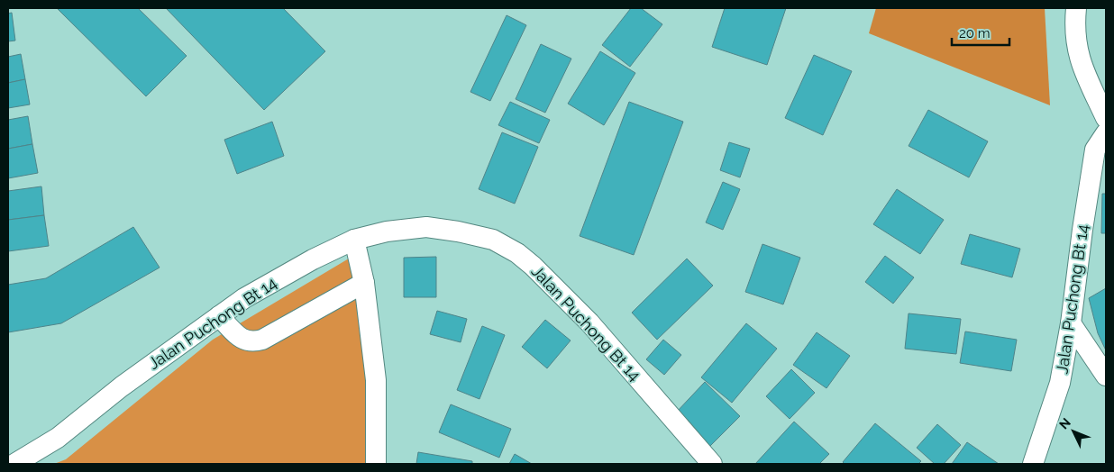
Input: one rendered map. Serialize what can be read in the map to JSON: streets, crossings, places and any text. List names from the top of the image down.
{
  "streets": {
    "street": ["Jalan Puchong Bt 14"]
  },
  "scale_bar": "20 m",
  "north": "top left"
}
